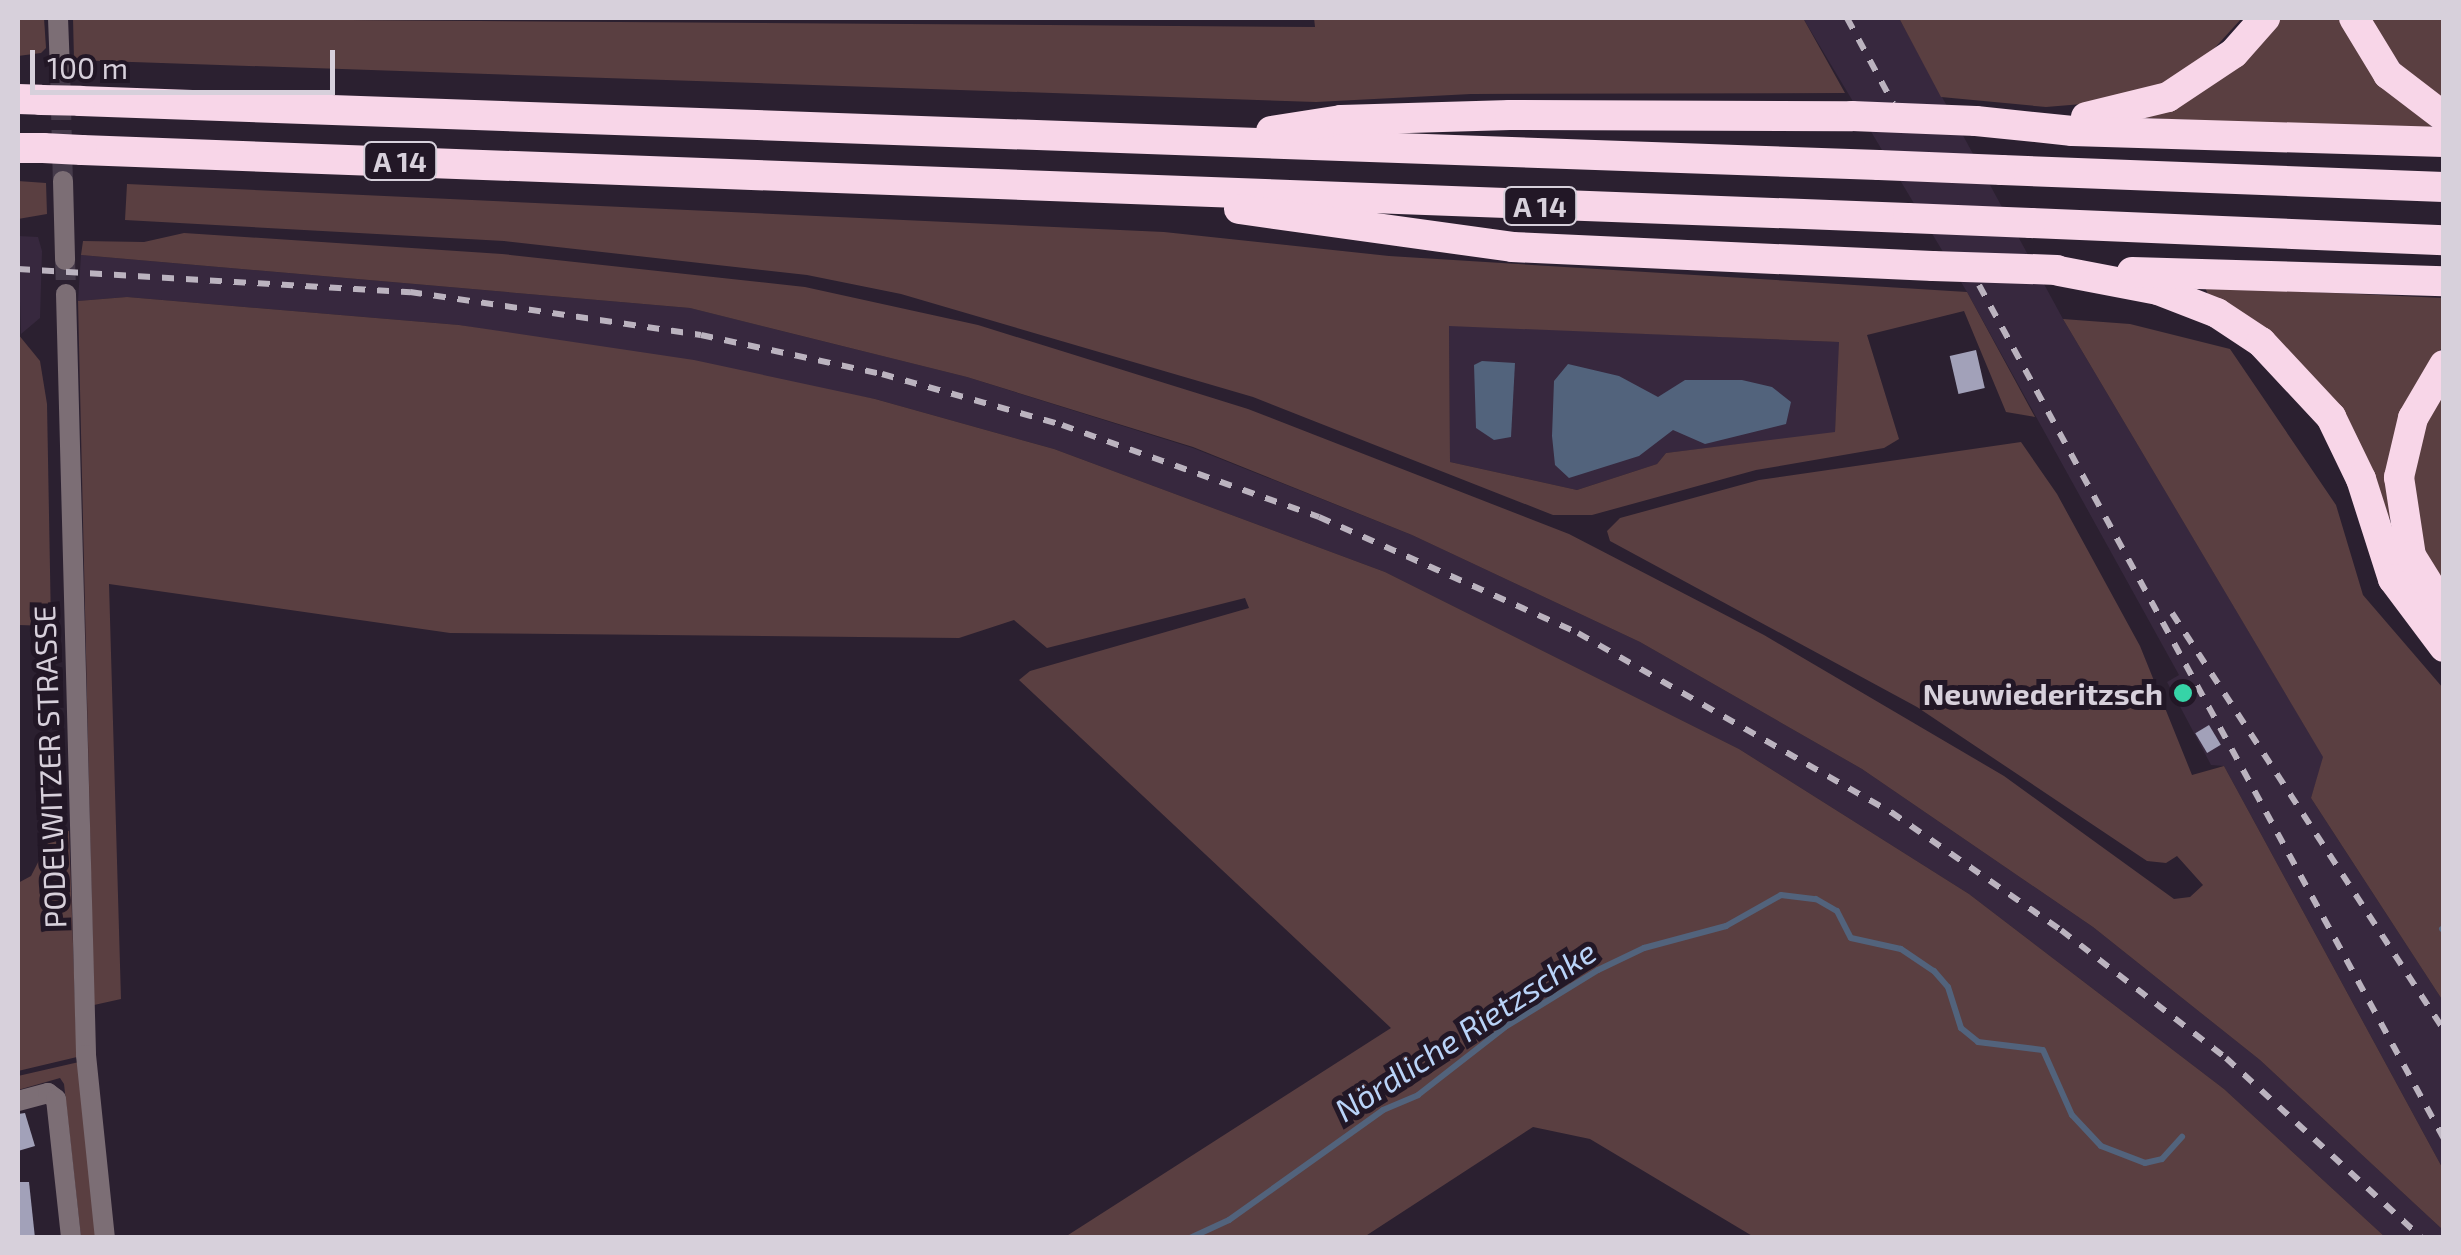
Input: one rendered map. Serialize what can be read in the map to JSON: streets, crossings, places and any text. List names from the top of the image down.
{
  "streets": {
    "highway": ["A 14"],
    "street": ["PODELWITZER STRASSE"]
  },
  "water": ["Nördliche Rietzschke"],
  "places": ["Neuwiederitzsch"],
  "scale_bar": "100 m"
}
